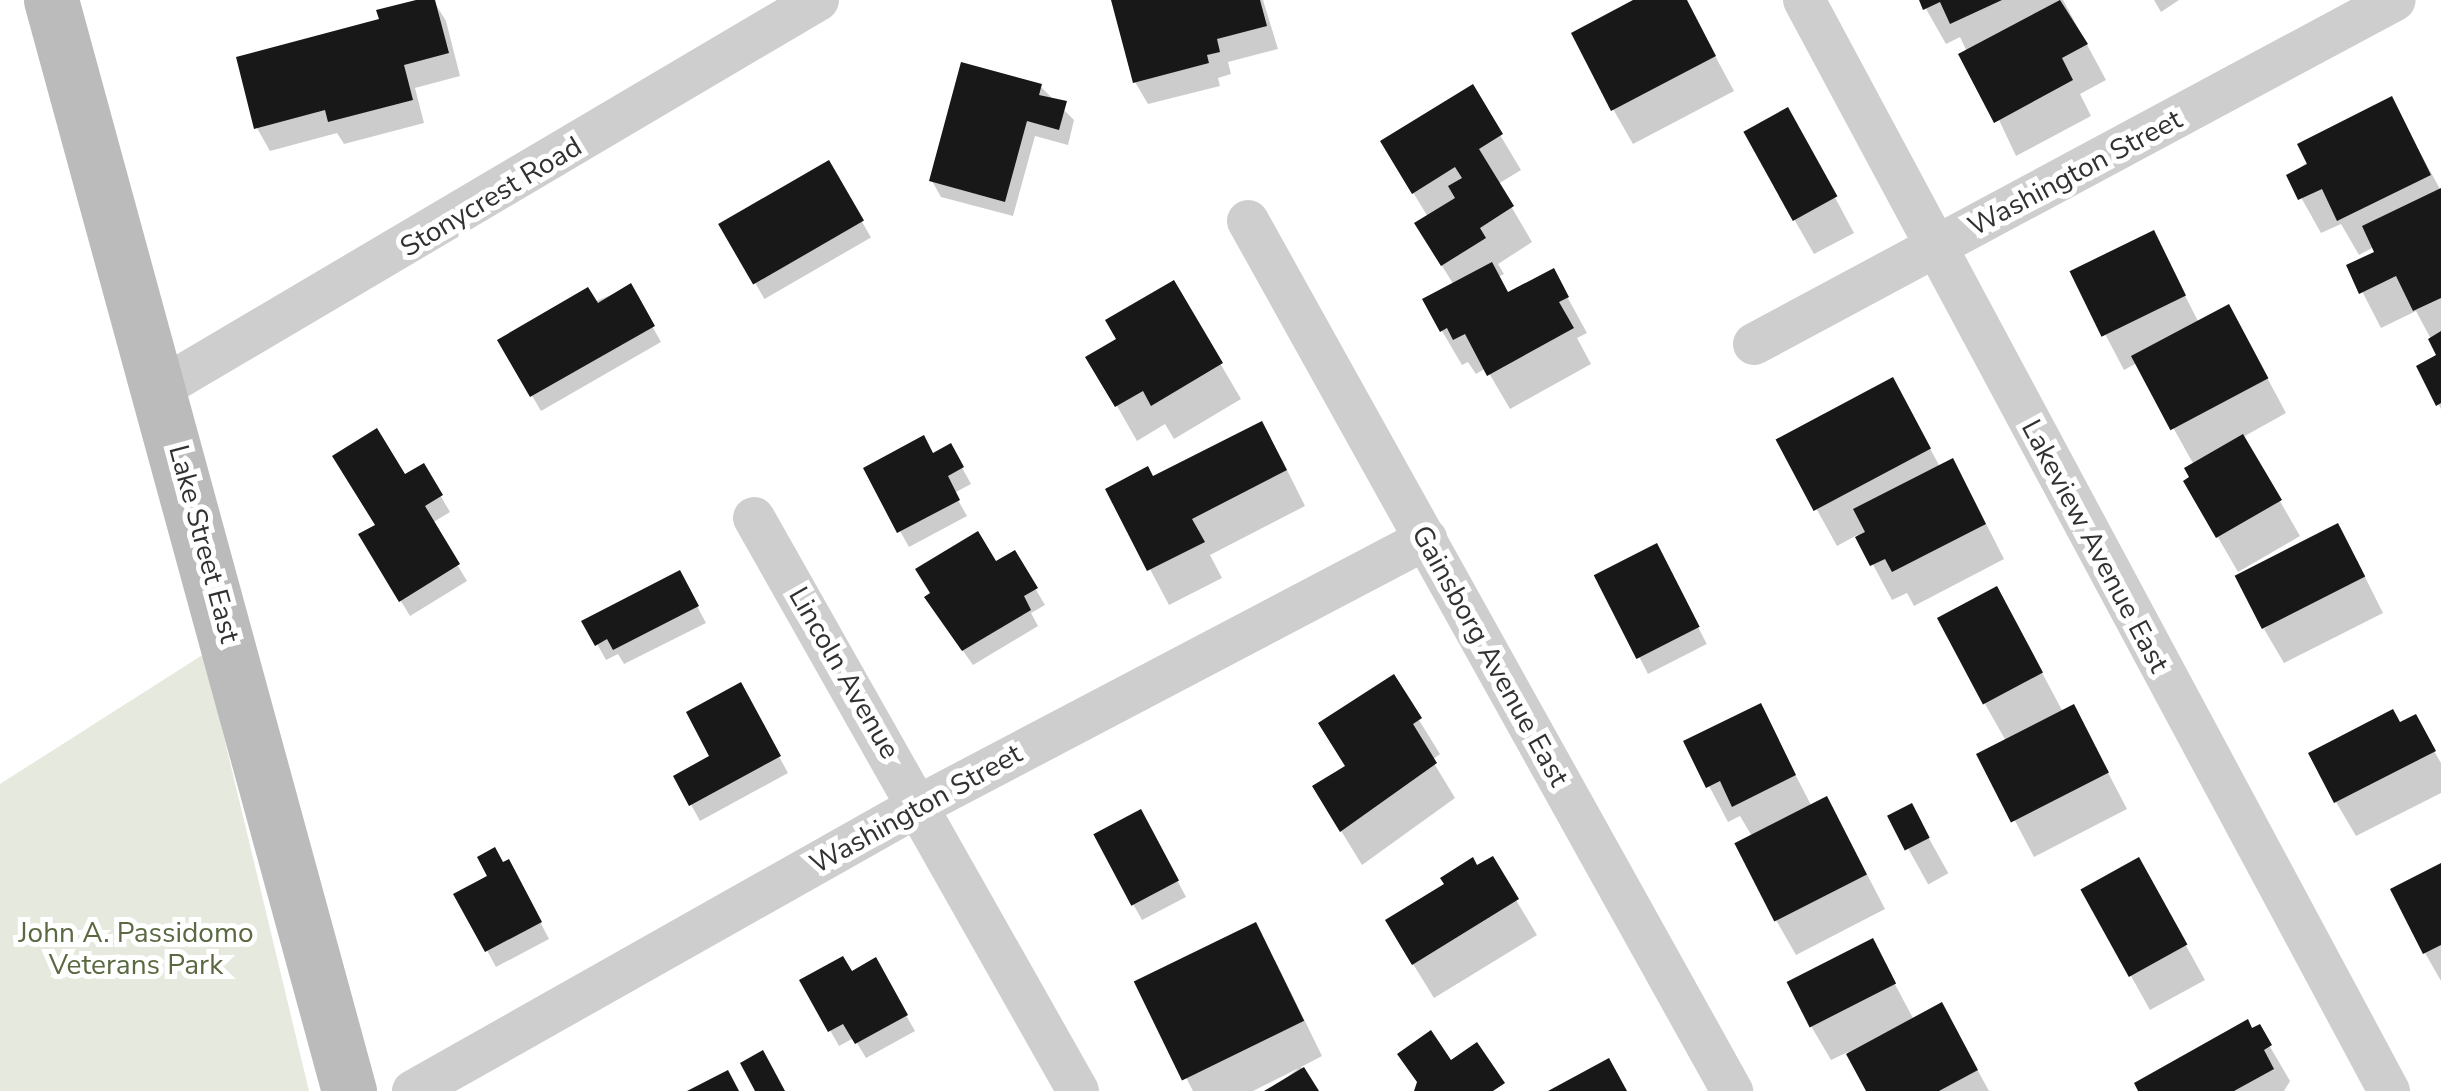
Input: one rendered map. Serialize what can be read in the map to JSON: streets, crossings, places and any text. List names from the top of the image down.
{
  "streets": {
    "main road": ["Lake Street East"],
    "street": [
      "Washington Street",
      "Stonycrest Road",
      "Lakeview Avenue East",
      "Gainsborg Avenue East",
      "Lincoln Avenue"
    ]
  },
  "crossings": [
    ["Washington Street", "Lakeview Avenue East"],
    ["Washington Street", "Gainsborg Avenue East"],
    ["Washington Street", "Lincoln Avenue"],
    ["Stonycrest Road", "Lake Street East"]
  ],
  "parks": ["John A. Passidomo Veterans Park"]
}
